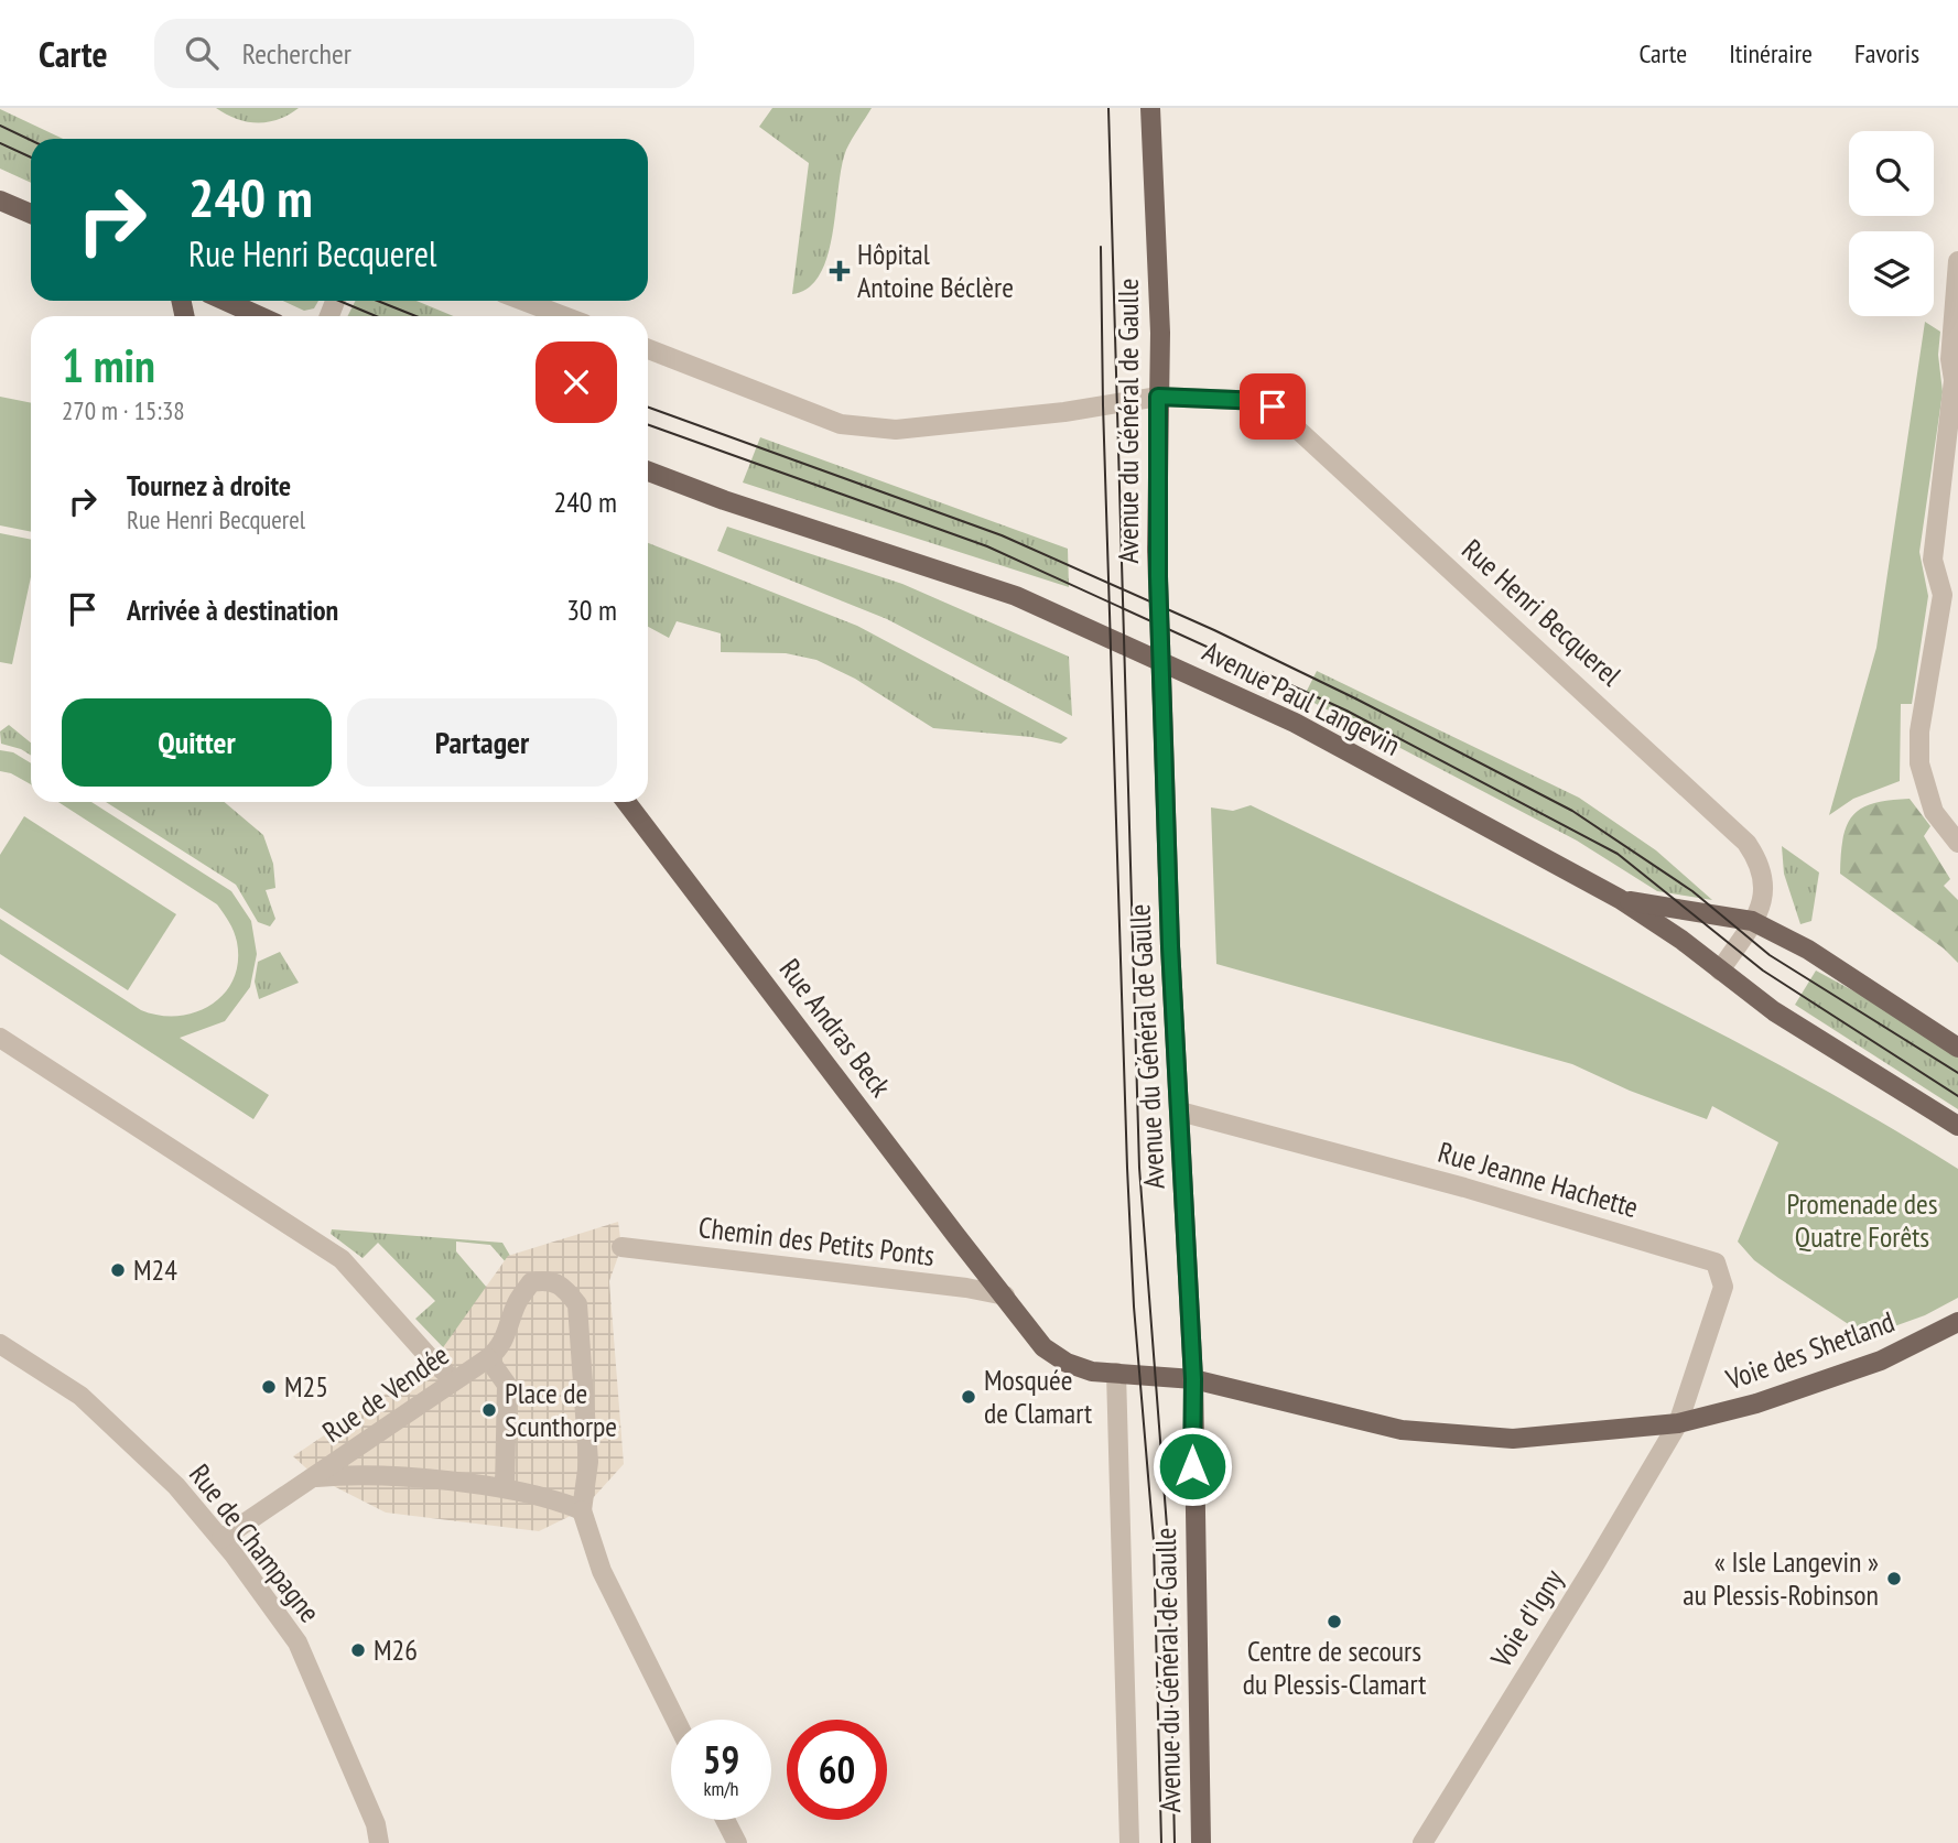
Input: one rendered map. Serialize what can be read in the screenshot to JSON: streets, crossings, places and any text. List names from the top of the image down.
{
  "streets": {
    "main road": [
      "Avenue du Général de Gaulle",
      "Avenue Paul Langevin",
      "Rue Andras Beck",
      "Voie des Shetland"
    ],
    "street": [
      "Rue Henri Becquerel",
      "Rue Jeanne Hachette",
      "Chemin des Petits Ponts",
      "Rue de Vendée",
      "Rue de Champagne",
      "Voie d'Igny"
    ]
  },
  "crossings": [
    ["Avenue du Général de Gaulle", "Rue Henri Becquerel"],
    ["Avenue du Général de Gaulle", "Rue Andras Beck"],
    ["Avenue du Général de Gaulle", "Rue Jeanne Hachette"],
    ["Avenue du Général de Gaulle", "Voie des Shetland"],
    ["Rue Henri Becquerel", "Avenue Paul Langevin"],
    ["Rue Andras Beck", "Chemin des Petits Ponts"],
    ["Rue Andras Beck", "Voie des Shetland"],
    ["Rue Jeanne Hachette", "Voie des Shetland"],
    ["Rue Jeanne Hachette", "Voie d'Igny"],
    ["Voie des Shetland", "Voie d'Igny"],
    ["Rue de Vendée", "Rue de Champagne"]
  ],
  "parks": ["Promenade des Quatre Forêts"],
  "places": {
    "health": ["Hôpital Antoine Béclère"],
    "other": [
      "M24",
      "M25",
      "Mosquée de Clamart",
      "Place de Scunthorpe",
      "« Isle Langevin » au Plessis-Robinson",
      "Centre de secours du Plessis-Clamart",
      "M26"
    ]
  },
  "page": {
    "header": "Carte",
    "search": "Rechercher",
    "nav": ["Carte", "Itinéraire", "Favoris"],
    "turn": ["240 m", "Rue Henri Becquerel"],
    "heading": ["1 min", "270 m · 15:38"],
    "list": [
      {
        "name": "Tournez à droite",
        "note": "Rue Henri Becquerel",
        "value": "240 m"
      },
      {
        "name": "Arrivée à destination",
        "value": "30 m"
      }
    ],
    "buttons": ["Quitter", "Partager"],
    "speed": "59 km/h",
    "limit": "60"
  }
}
